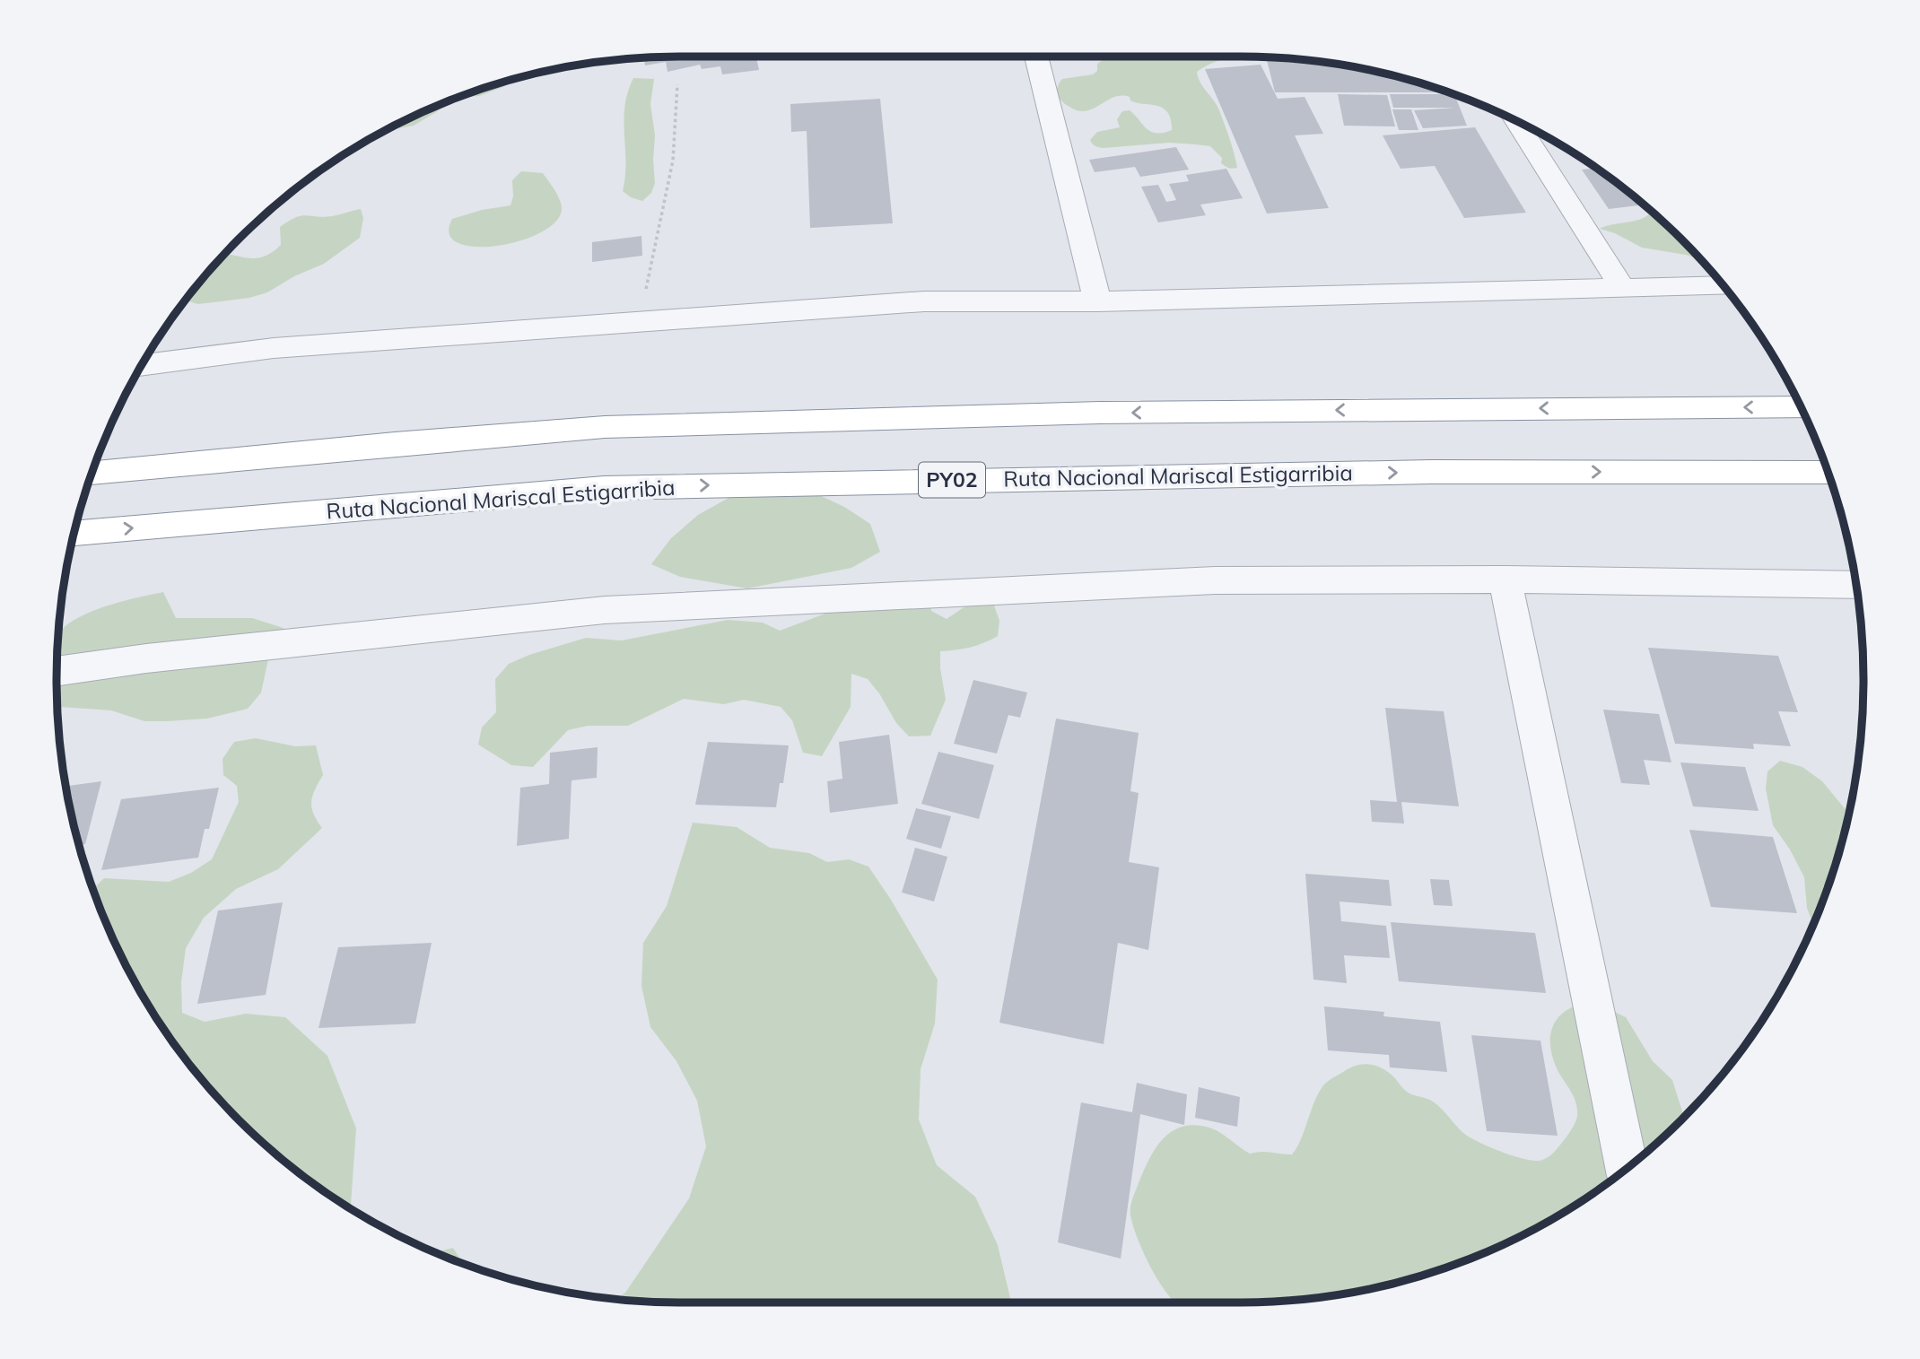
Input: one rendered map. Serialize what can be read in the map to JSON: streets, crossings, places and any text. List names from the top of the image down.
{
  "streets": {
    "highway": ["Ruta Nacional Mariscal Estigarribia", "PY02"]
  }
}
